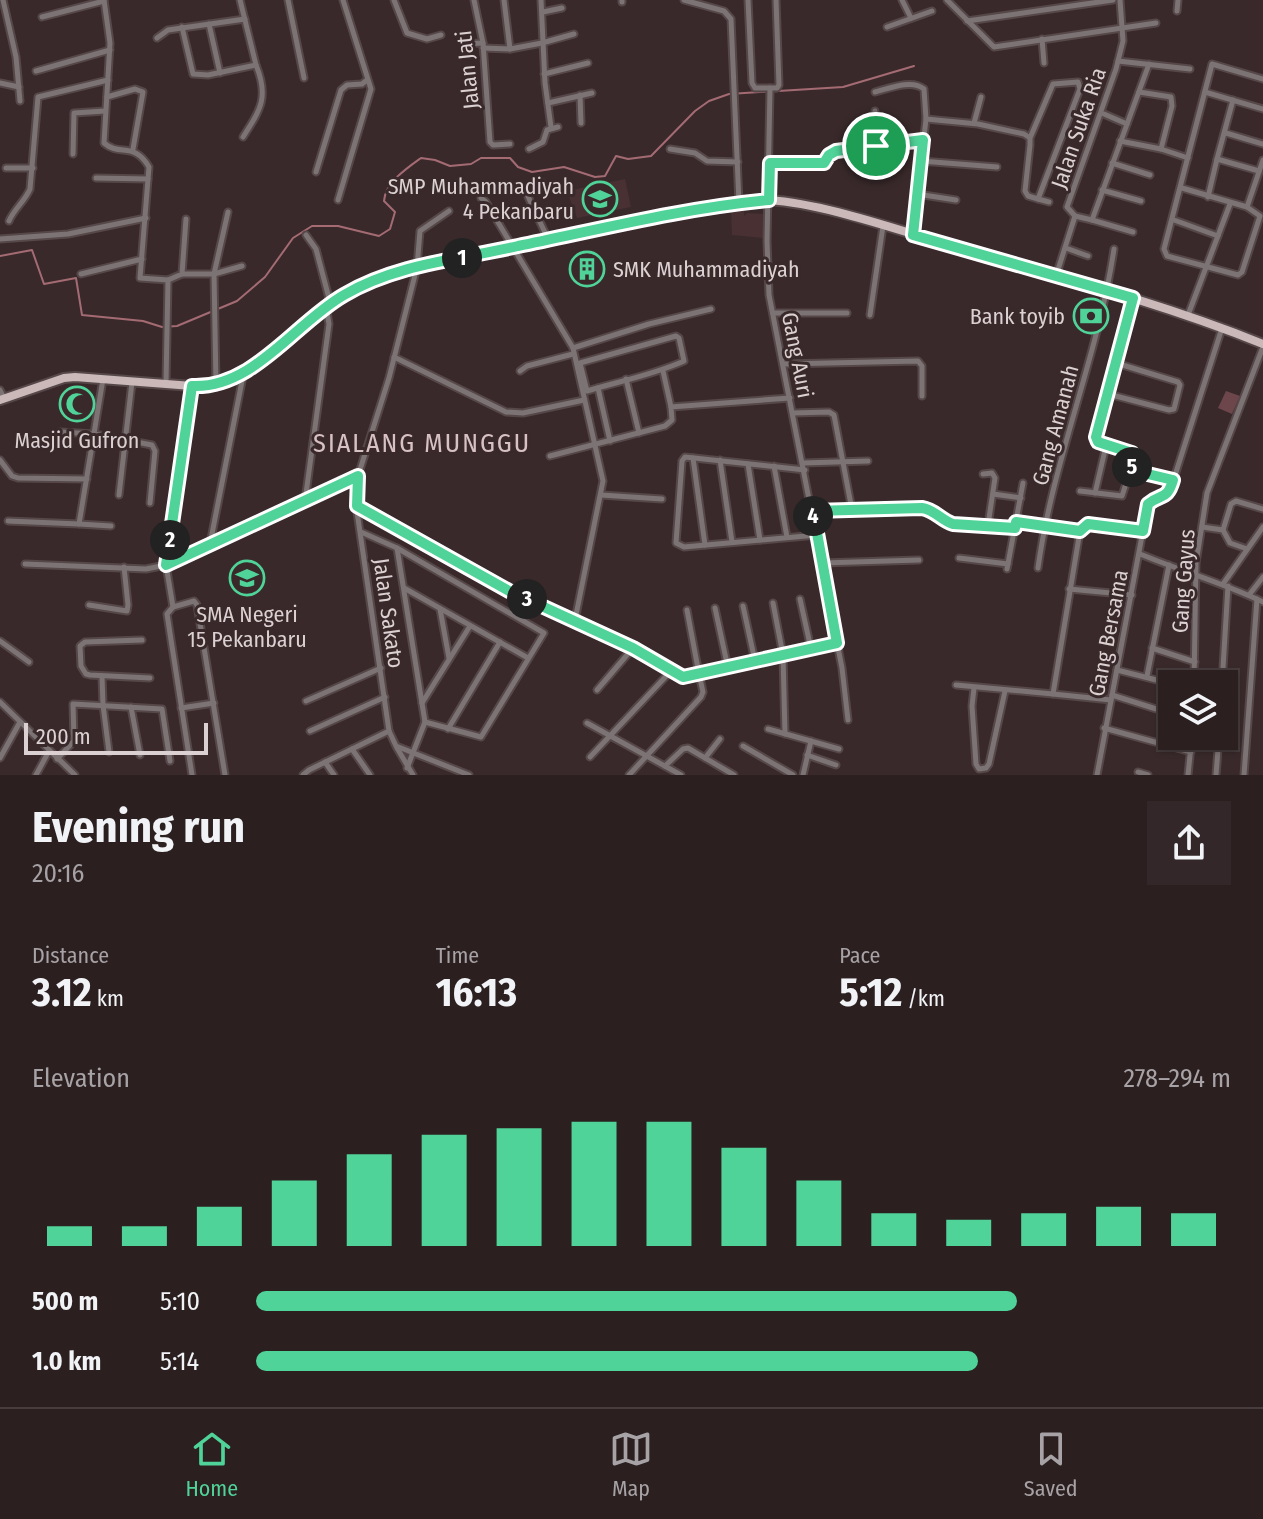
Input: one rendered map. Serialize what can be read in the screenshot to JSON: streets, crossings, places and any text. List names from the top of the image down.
{
  "streets": {
    "street": [
      "Jalan Jati",
      "Jalan Suka Ria",
      "Gang Auri",
      "Gang Amanah",
      "Gang Gayus",
      "Jalan Sakato",
      "Gang Bersama"
    ]
  },
  "districts": ["SIALANG MUNGGU"],
  "places": {
    "school or university": ["SMP Muhammadiyah 4 Pekanbaru", "SMA Negeri 15 Pekanbaru"],
    "building": ["SMK Muhammadiyah"],
    "bank": ["Bank toyib"],
    "mosque": ["Masjid Gufron"]
  },
  "scale_bar": "200 m",
  "page": {
    "pins": [
      "1",
      "5",
      "4",
      "2",
      "3"
    ],
    "scale": "200 m",
    "heading": ["Evening run", "20:16"],
    "stats": [
      ["Distance", "3.12 km"],
      ["Time", "16:13"],
      ["Pace", "5:12 /km"]
    ],
    "chart": ["Elevation", "278–294 m"],
    "list": [
      {
        "name": "500 m",
        "note": "5:10"
      },
      {
        "name": "1.0 km",
        "note": "5:14"
      }
    ],
    "tabs": ["Home", "Map", "Saved"]
  }
}
